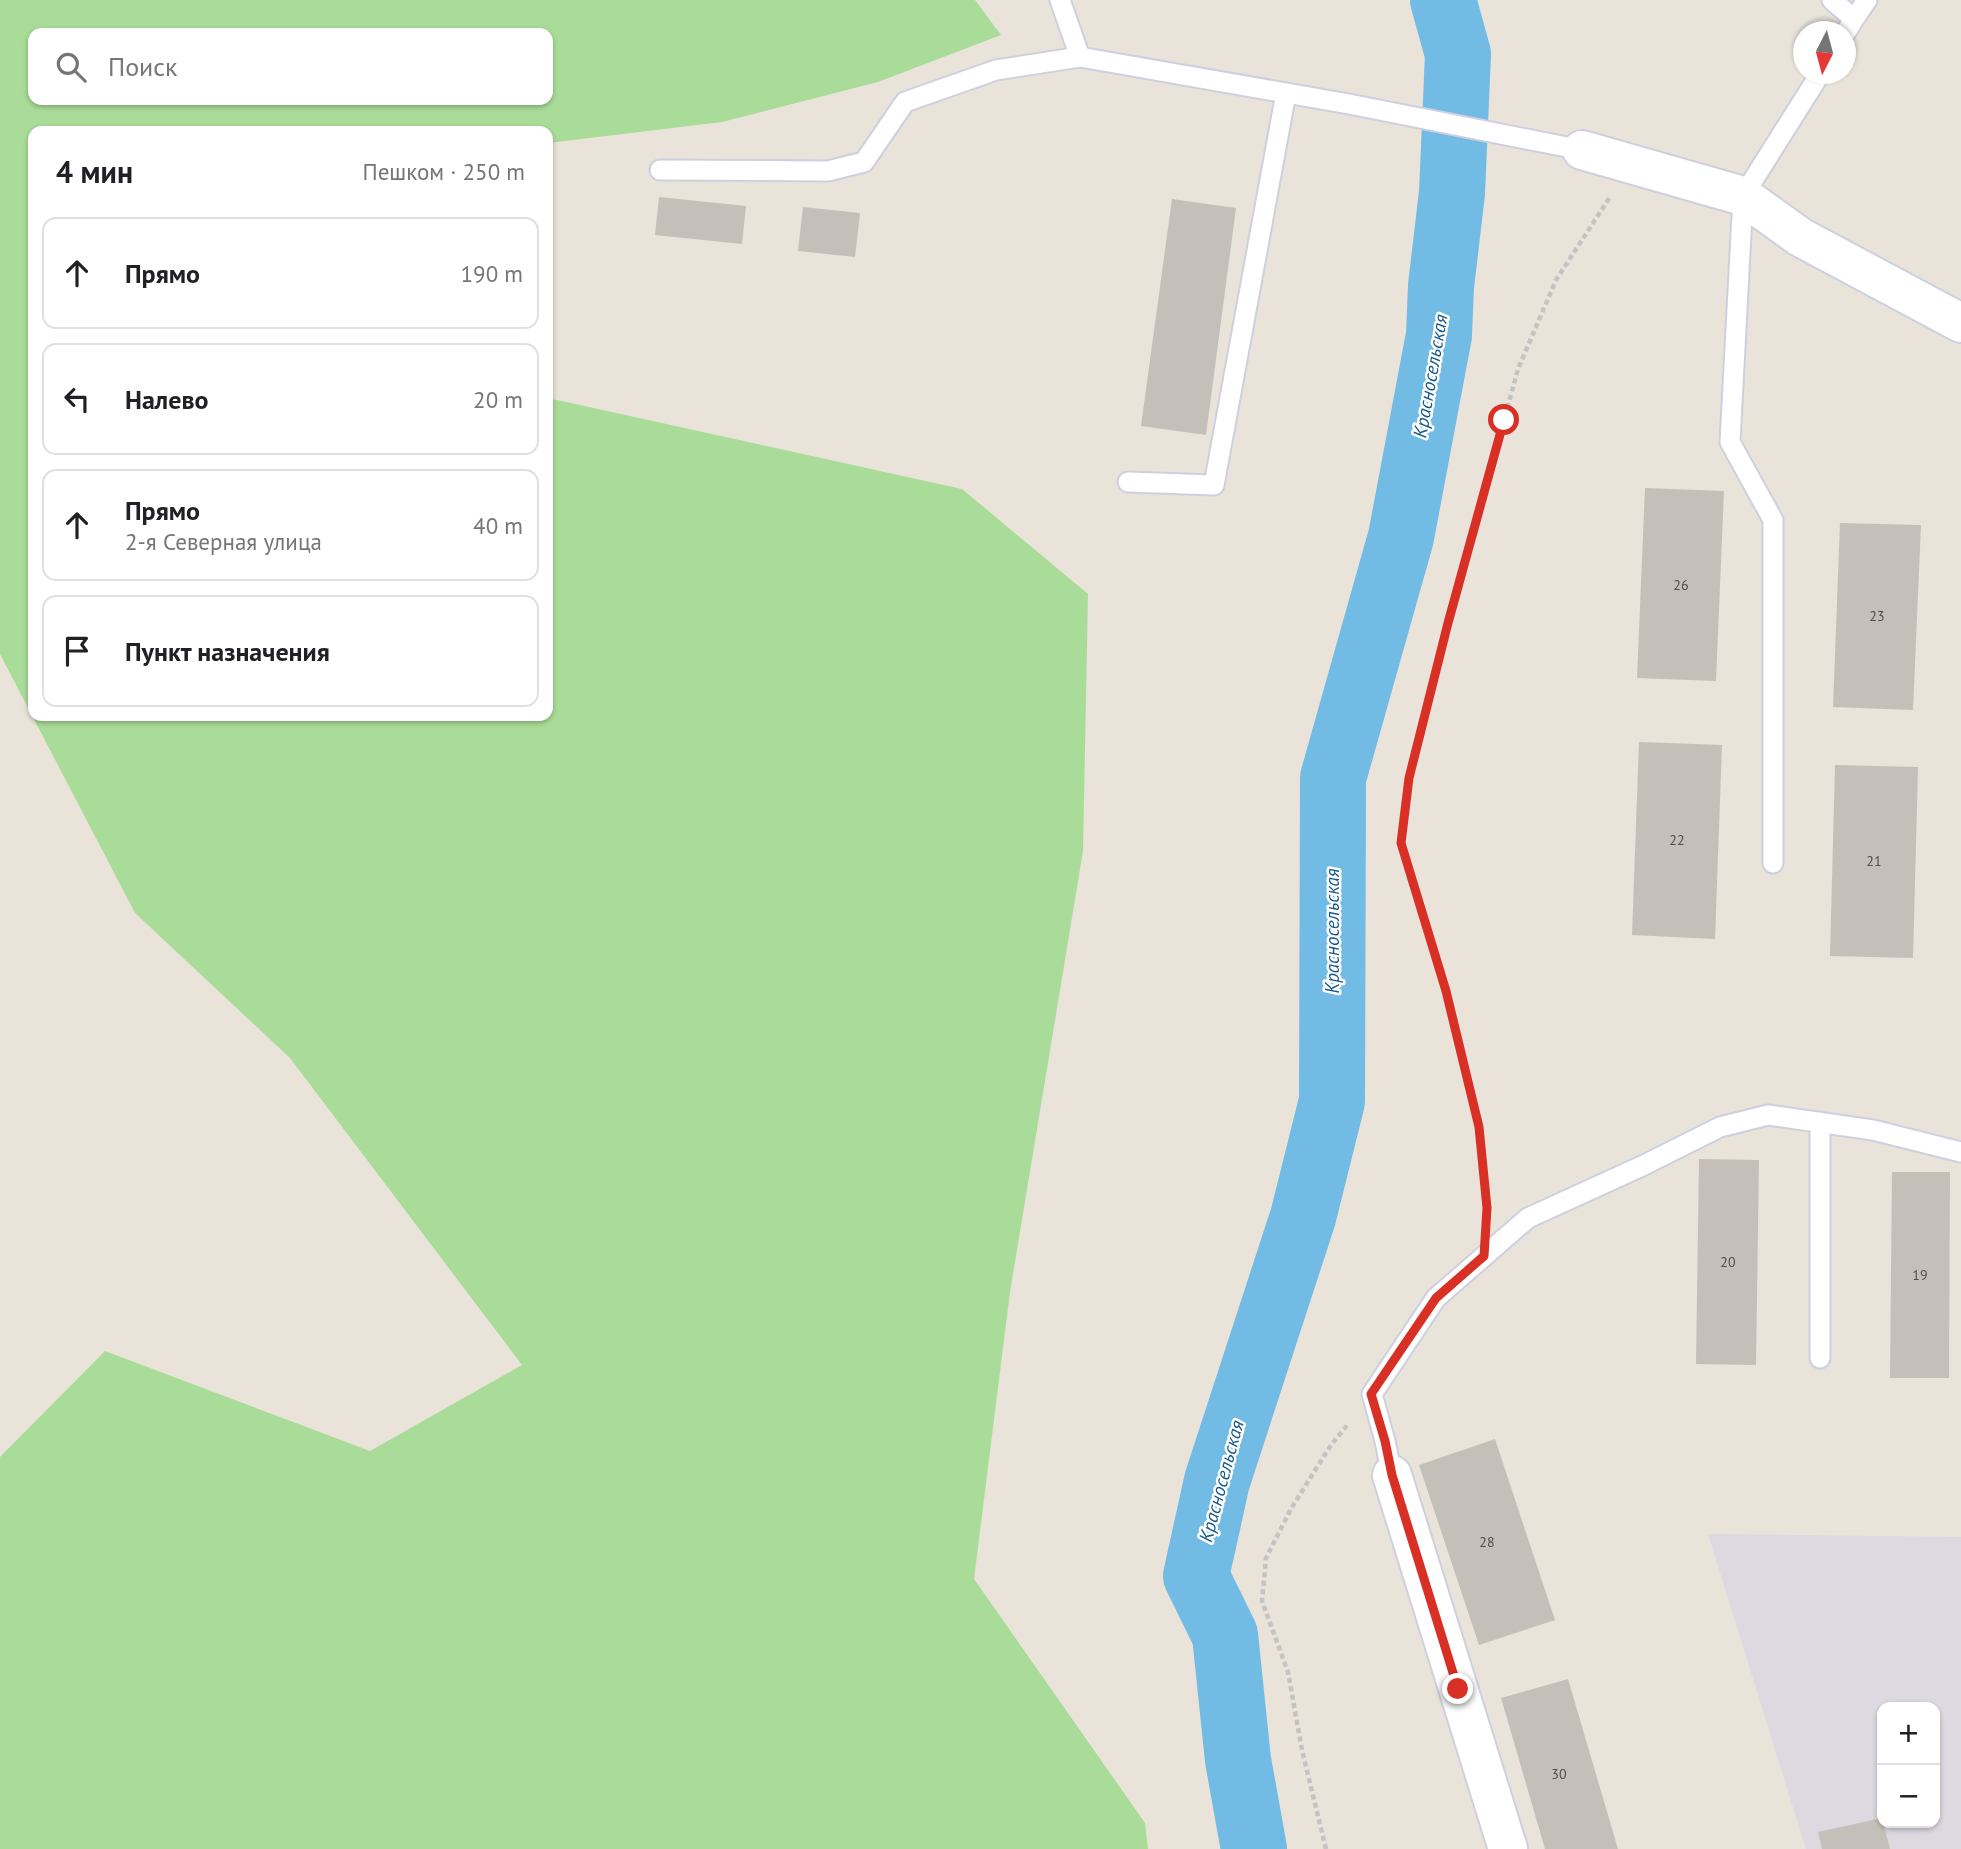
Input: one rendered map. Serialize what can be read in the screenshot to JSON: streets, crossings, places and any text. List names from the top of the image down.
{
  "water": ["Красносельская"],
  "house_numbers": [
    "26",
    "23",
    "22",
    "21",
    "20",
    "19",
    "28",
    "30"
  ],
  "north": "bottom",
  "page": {
    "search": "Поиск",
    "heading": ["4 мин", "Пешком · 250 m"],
    "list": [
      ["Прямо", "190 m"],
      ["Налево", "20 m"],
      ["Прямо", "2-я Северная улица", "40 m"],
      "Пункт назначения"
    ],
    "map_buttons": ["+", "−"]
  }
}
